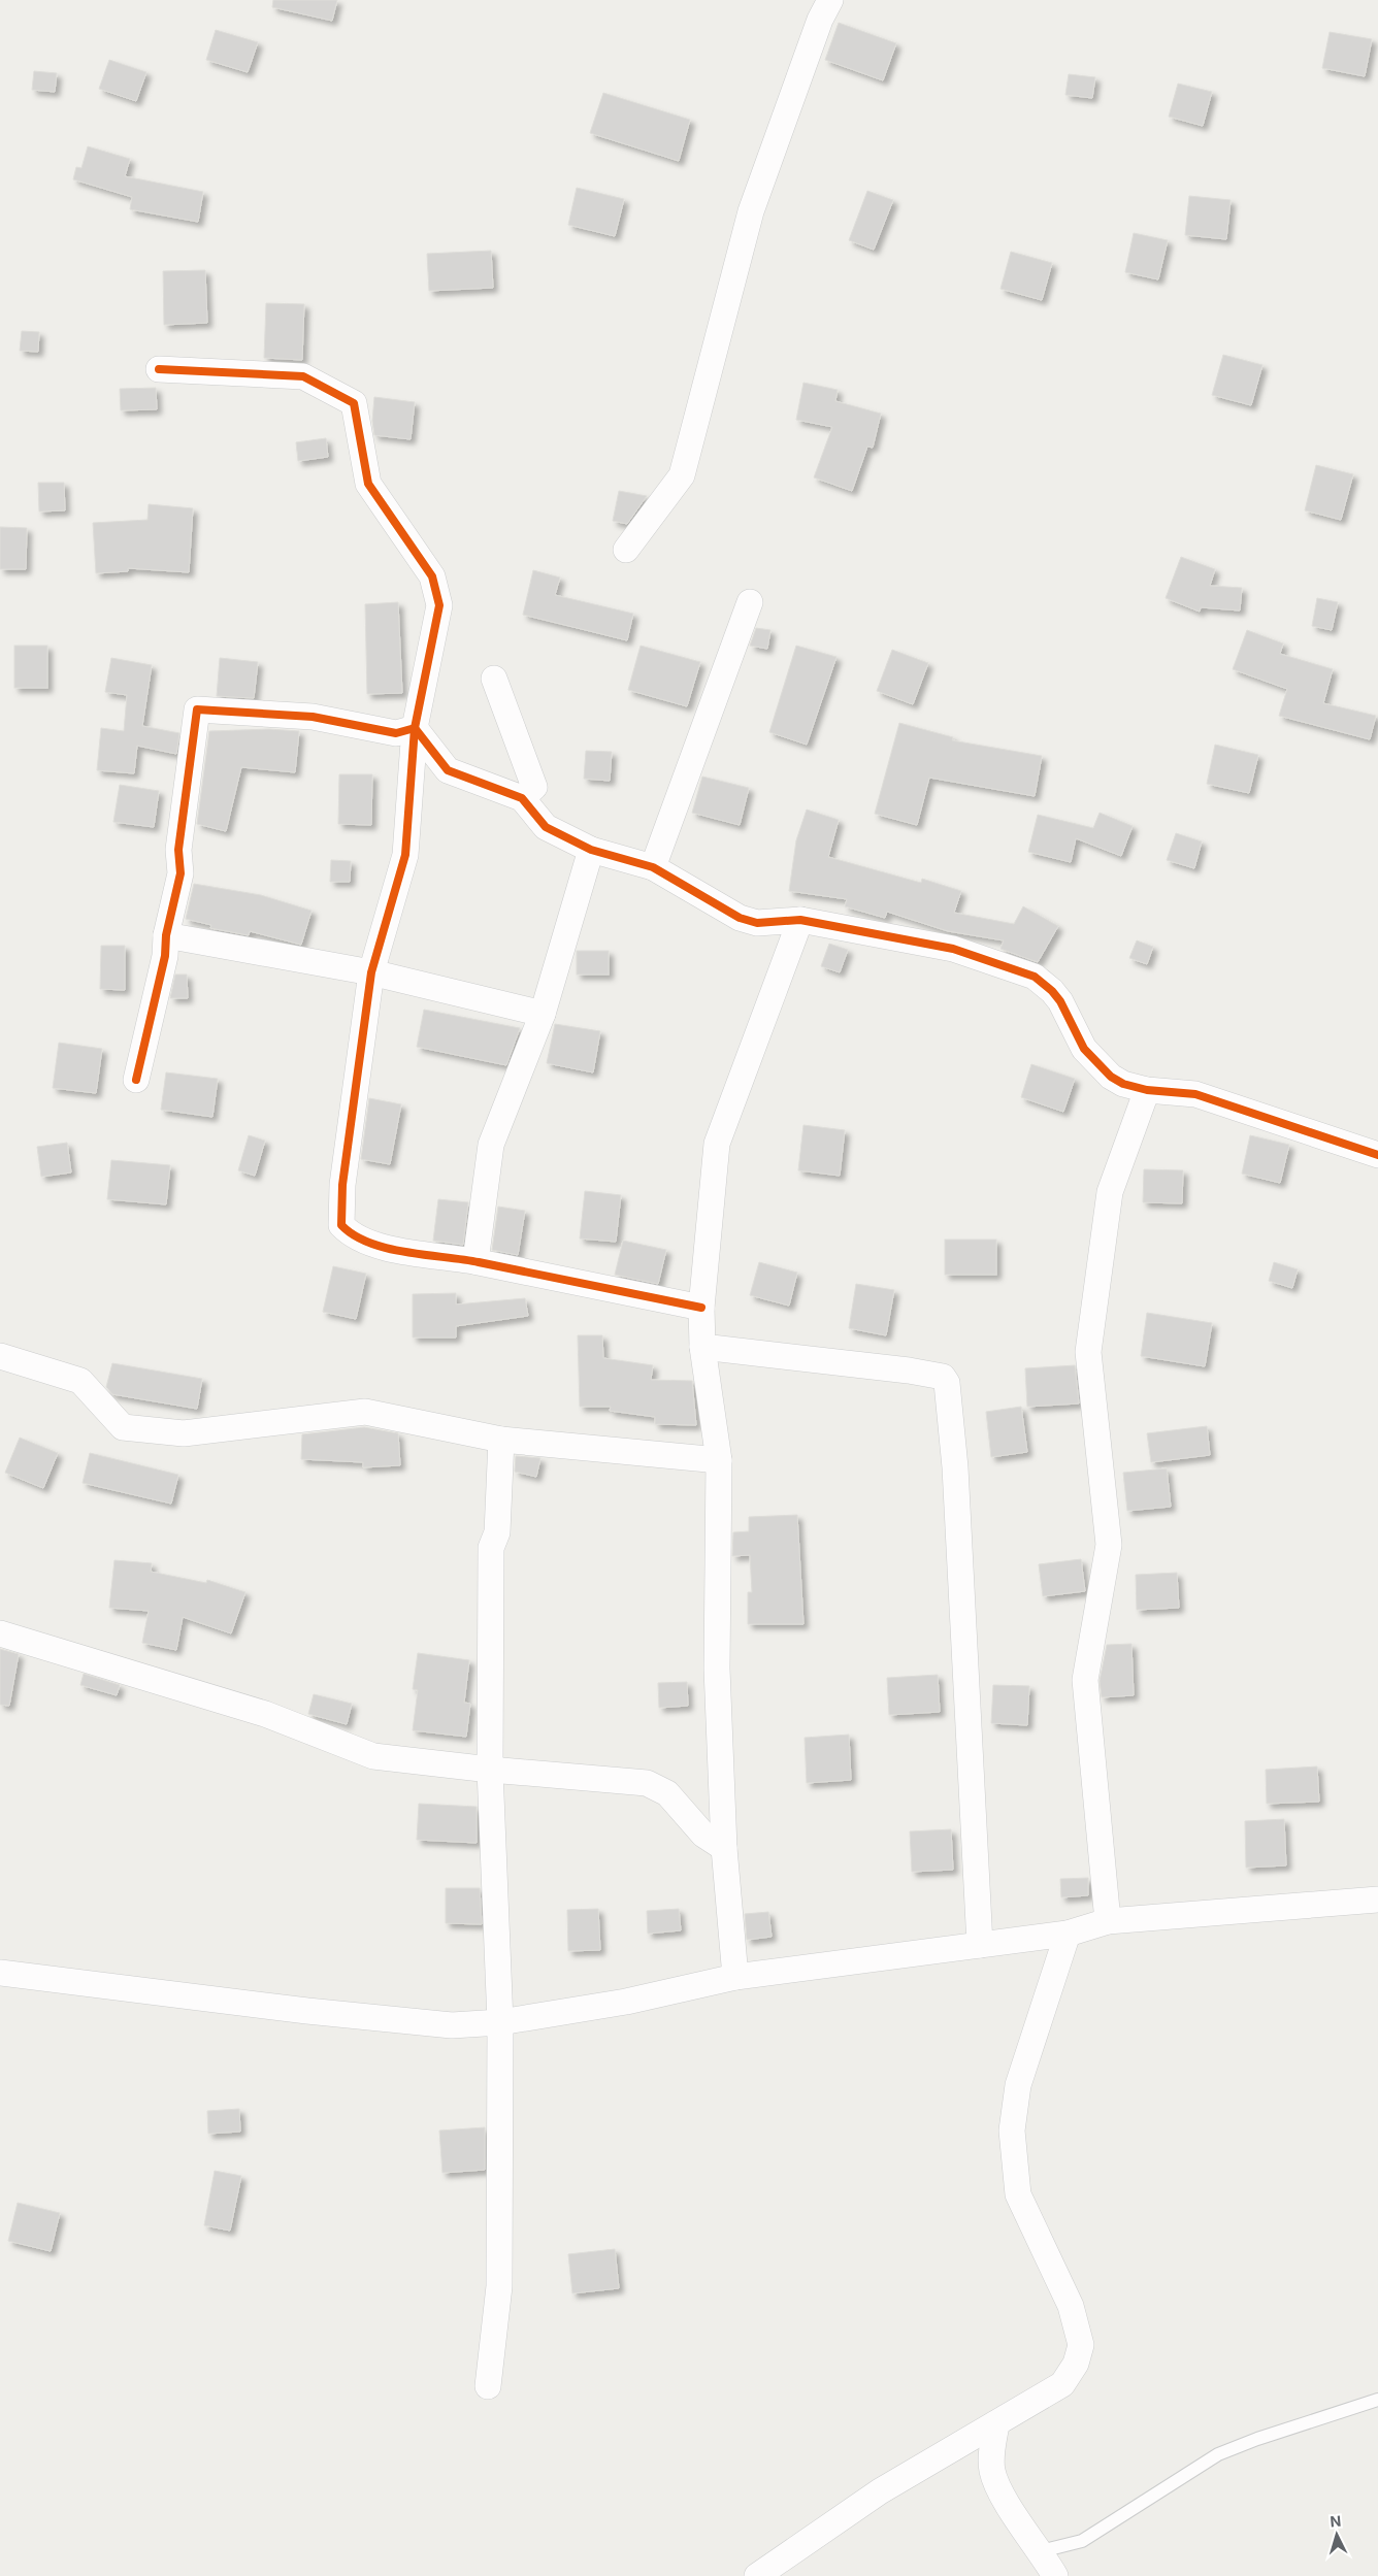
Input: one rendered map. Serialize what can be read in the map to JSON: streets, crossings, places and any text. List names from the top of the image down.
{
  "north": "top"
}
